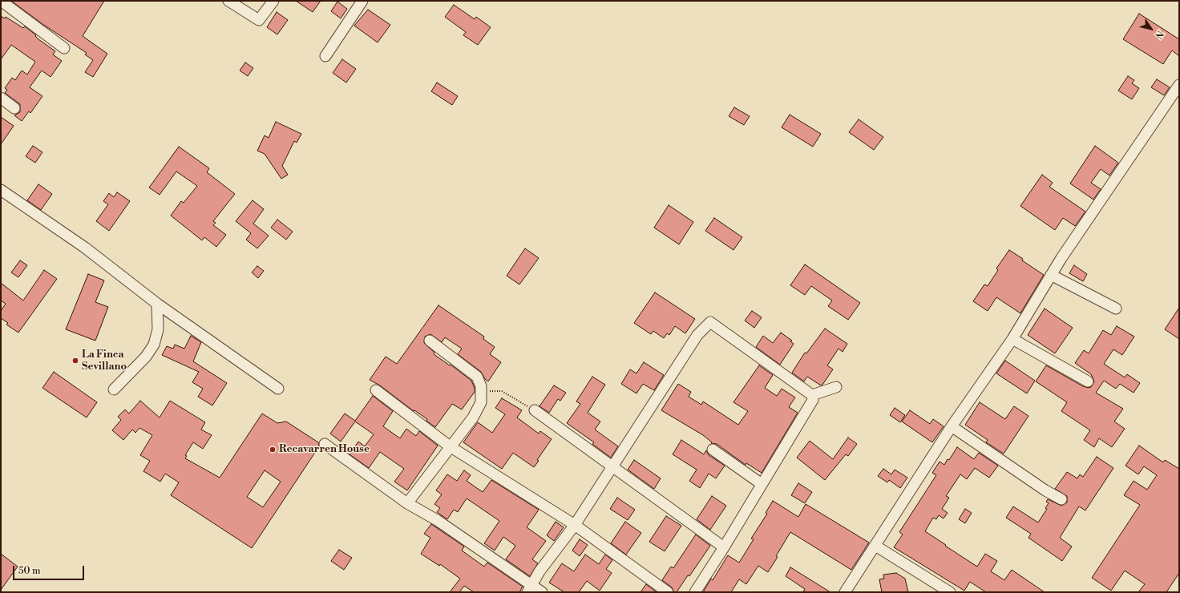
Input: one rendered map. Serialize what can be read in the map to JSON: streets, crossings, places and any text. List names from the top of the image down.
{
  "places": ["La Finca Sevillano", "Recavarren House"],
  "scale_bar": "50 m",
  "north": "bottom right"
}
